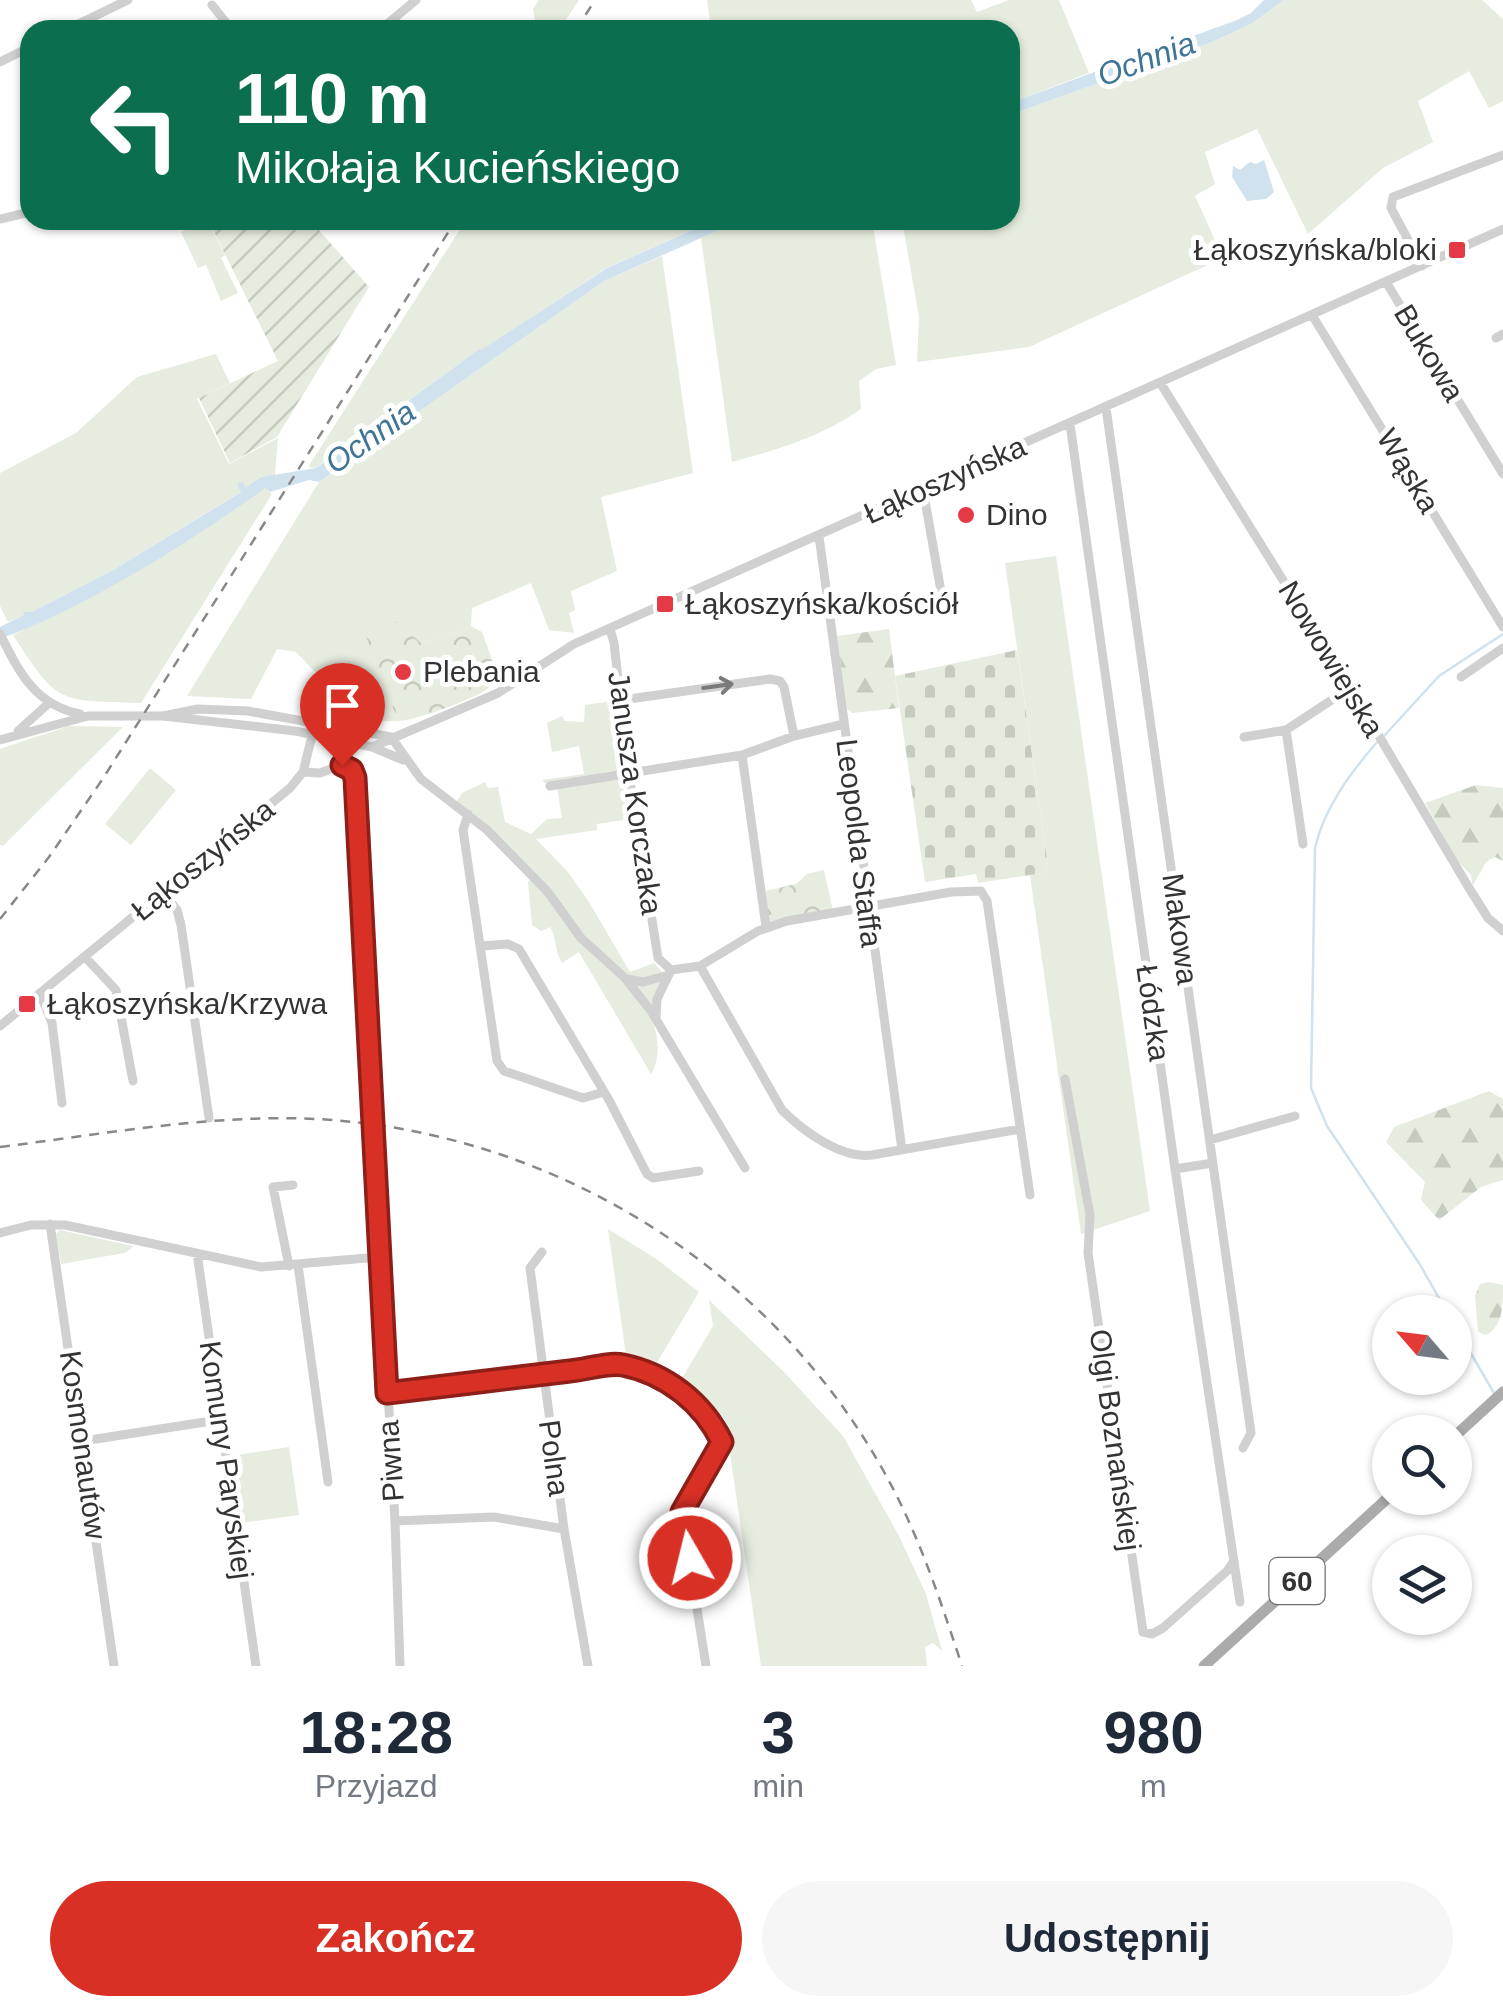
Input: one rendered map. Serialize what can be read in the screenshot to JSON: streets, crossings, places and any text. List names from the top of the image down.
{
  "streets": {
    "main road": ["60"],
    "street": [
      "Bukowa",
      "Wąska",
      "Łąkoszyńska",
      "Nowowiejska",
      "Janusza Korczaka",
      "Leopolda Staffa",
      "Makowa",
      "Łódzka",
      "Olgi Boznańskiej",
      "Kosmonautów",
      "Polna",
      "Komuny Paryskiej",
      "Piwna"
    ]
  },
  "crossings": [
    ["Bukowa", "Łąkoszyńska"],
    ["Wąska", "Łąkoszyńska"],
    ["Łąkoszyńska", "Nowowiejska"],
    ["Łąkoszyńska", "Janusza Korczaka"],
    ["Łąkoszyńska", "Leopolda Staffa"],
    ["Łąkoszyńska", "Makowa"],
    ["Łąkoszyńska", "Łódzka"],
    ["Łąkoszyńska", "Piwna"],
    ["Łódzka", "Olgi Boznańskiej"]
  ],
  "water": ["Ochnia"],
  "places": {
    "transit": ["Łąkoszyńska/bloki", "Łąkoszyńska/kościół", "Łąkoszyńska/Krzywa"],
    "other": ["Dino", "Plebania"]
  },
  "north": "top left",
  "page": {
    "turn": ["110 m", "Mikołaja Kucieńskiego"],
    "eta": [
      "18:28",
      "Przyjazd",
      "3",
      "min",
      "980",
      "m"
    ],
    "buttons": ["Zakończ", "Udostępnij"]
  }
}
